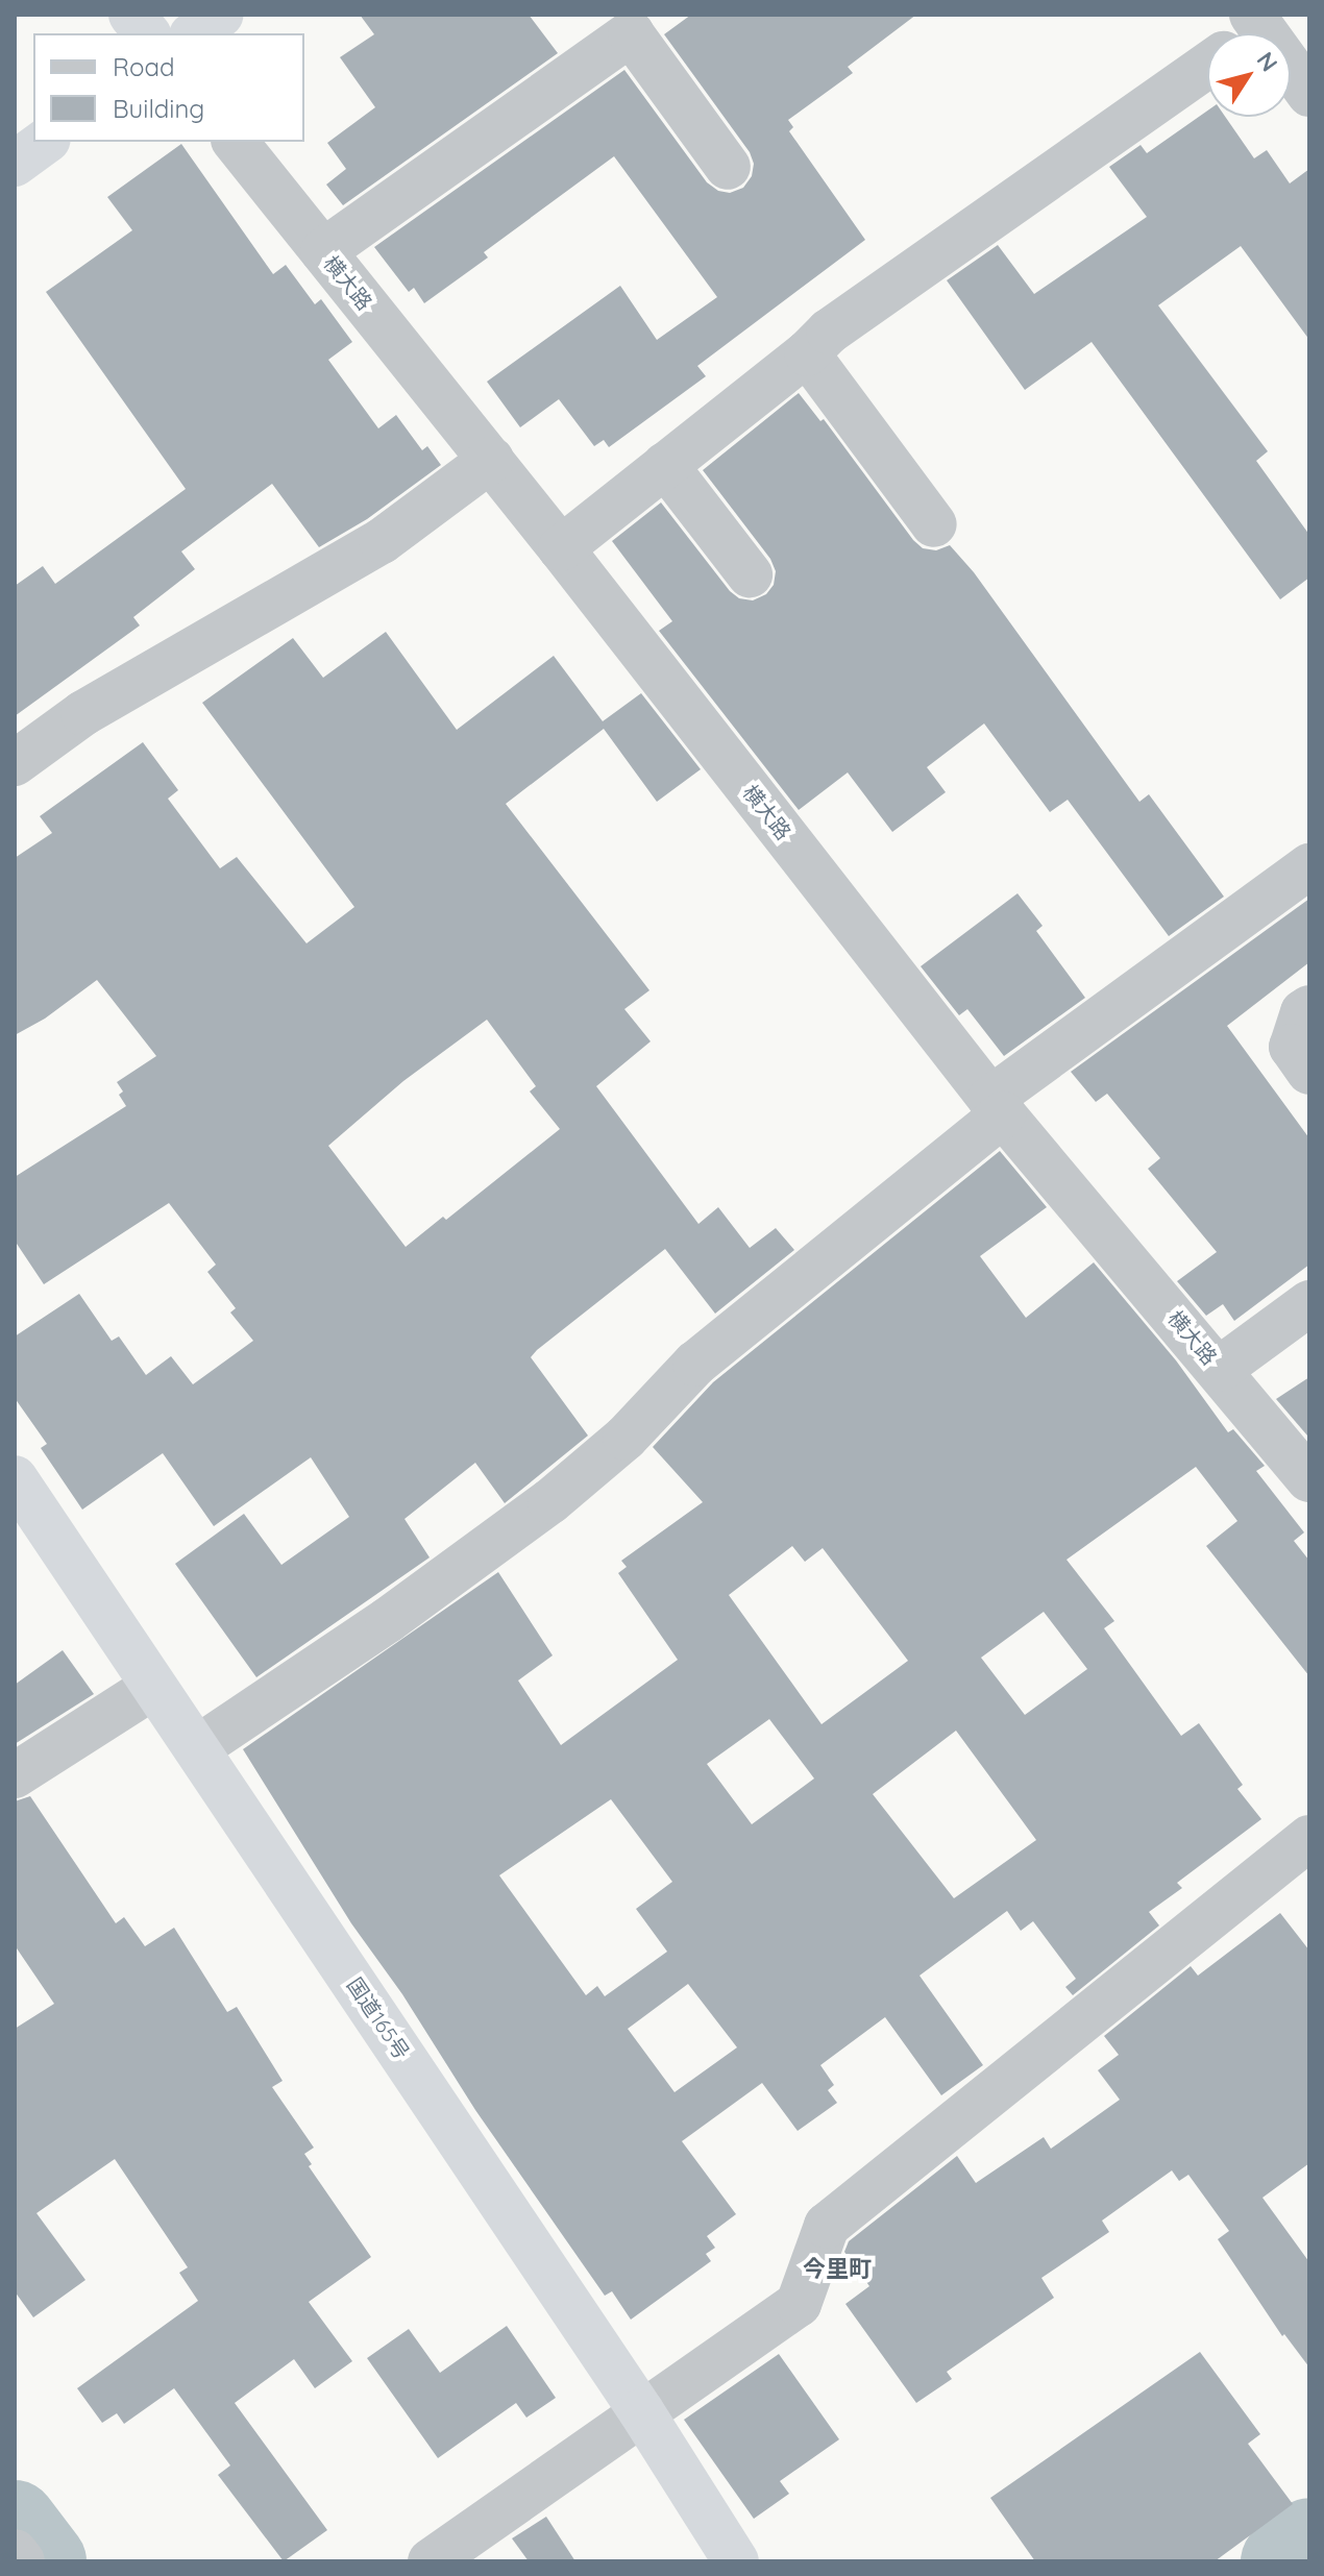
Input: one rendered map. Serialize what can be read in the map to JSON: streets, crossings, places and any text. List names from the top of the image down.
{
  "streets": {
    "highway": ["国道165号"],
    "street": ["横大路"]
  },
  "districts": ["今里町"],
  "legend": ["Road", "Building"],
  "north": "top right"
}
